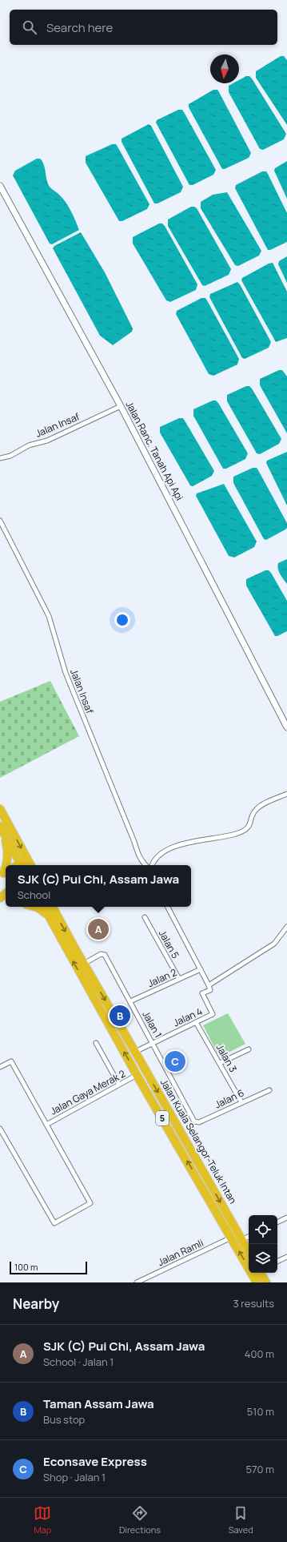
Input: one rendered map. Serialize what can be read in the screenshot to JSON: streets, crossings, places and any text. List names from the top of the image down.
{
  "streets": {
    "highway": ["5", "Jalan Kuala Selangor-Teluk Intan"],
    "street": [
      "Jalan Insaf",
      "Jalan Ranc. Tanah Api Api",
      "Jalan 5",
      "Jalan 2",
      "Jalan 4",
      "Jalan 1",
      "Jalan 3",
      "Jalan Gaya Merak 2",
      "Jalan 6",
      "Jalan Ramli"
    ]
  },
  "crossings": [
    ["Jalan Insaf", "Jalan Ranc. Tanah Api Api"],
    ["Jalan 5", "Jalan 2"],
    ["Jalan 2", "Jalan 1"],
    ["Jalan 4", "Jalan 1"],
    ["Jalan 4", "Jalan 3"],
    ["Jalan 4", "Jalan Kuala Selangor-Teluk Intan"],
    ["Jalan 1", "Jalan 6"],
    ["Jalan 1", "Jalan Kuala Selangor-Teluk Intan"],
    ["Jalan 3", "Jalan 6"],
    ["Jalan Gaya Merak 2", "Jalan Kuala Selangor-Teluk Intan"],
    ["Jalan Kuala Selangor-Teluk Intan", "Jalan Ramli"]
  ],
  "scale_bar": "100 m",
  "north": "bottom",
  "page": {
    "search": "Search here",
    "popup": ["SJK (C) Pui Chi, Assam Jawa", "School"],
    "pins": ["A", "B", "C"],
    "scale": "100 m",
    "heading": ["Nearby", "3 results"],
    "list": [
      {
        "mark": "A",
        "name": "SJK (C) Pui Chi, Assam Jawa",
        "note": "School · Jalan 1",
        "value": "400 m"
      },
      {
        "mark": "B",
        "name": "Taman Assam Jawa",
        "note": "Bus stop",
        "value": "510 m"
      },
      {
        "mark": "C",
        "name": "Econsave Express",
        "note": "Shop · Jalan 1",
        "value": "570 m"
      }
    ],
    "nav": ["Map", "Directions", "Saved"]
  }
}
